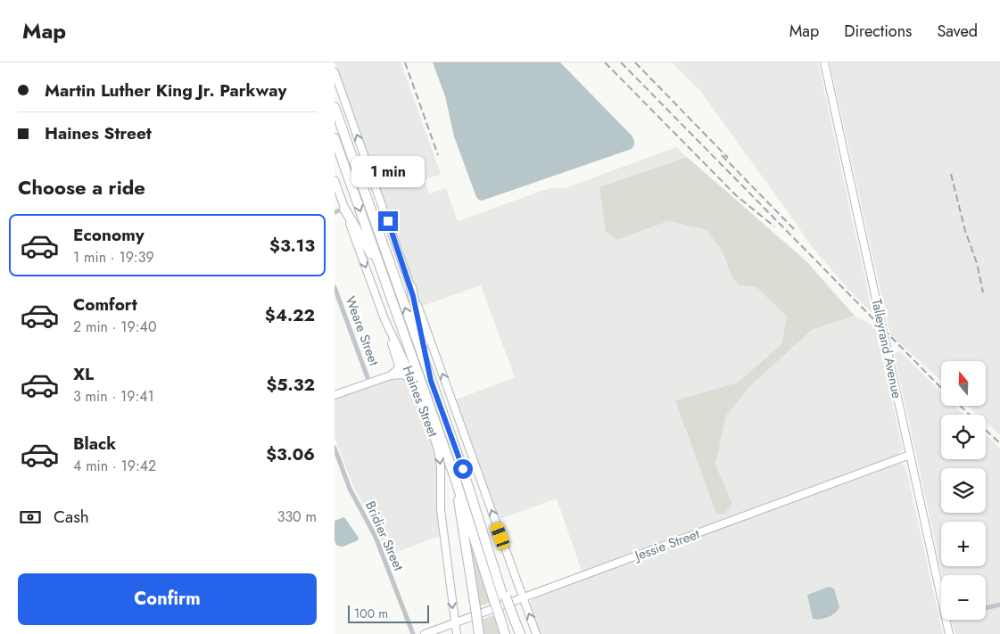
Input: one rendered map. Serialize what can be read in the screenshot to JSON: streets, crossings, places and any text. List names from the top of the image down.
{
  "streets": {
    "street": [
      "Weare Street",
      "Talleyrand Avenue",
      "Haines Street",
      "Bridier Street",
      "Jessie Street"
    ]
  },
  "crossings": [
    ["Talleyrand Avenue", "Jessie Street"],
    ["Haines Street", "Jessie Street"]
  ],
  "scale_bar": "100 m",
  "north": "top",
  "page": {
    "header": "Map",
    "nav": ["Map", "Directions", "Saved"],
    "banner": ["Martin Luther King Jr. Parkway", "Haines Street"],
    "bubble": "1 min",
    "heading": "Choose a ride",
    "list": [
      {
        "name": "Economy",
        "note": "1 min · 19:39",
        "value": "$3.13"
      },
      {
        "name": "Comfort",
        "note": "2 min · 19:40",
        "value": "$4.22"
      },
      {
        "name": "XL",
        "note": "3 min · 19:41",
        "value": "$5.32"
      },
      {
        "name": "Black",
        "note": "4 min · 19:42",
        "value": "$3.06"
      }
    ],
    "map_buttons": ["+", "−"],
    "pay": ["Cash", "330 m"],
    "buttons": "Confirm",
    "scale": "100 m"
  }
}
